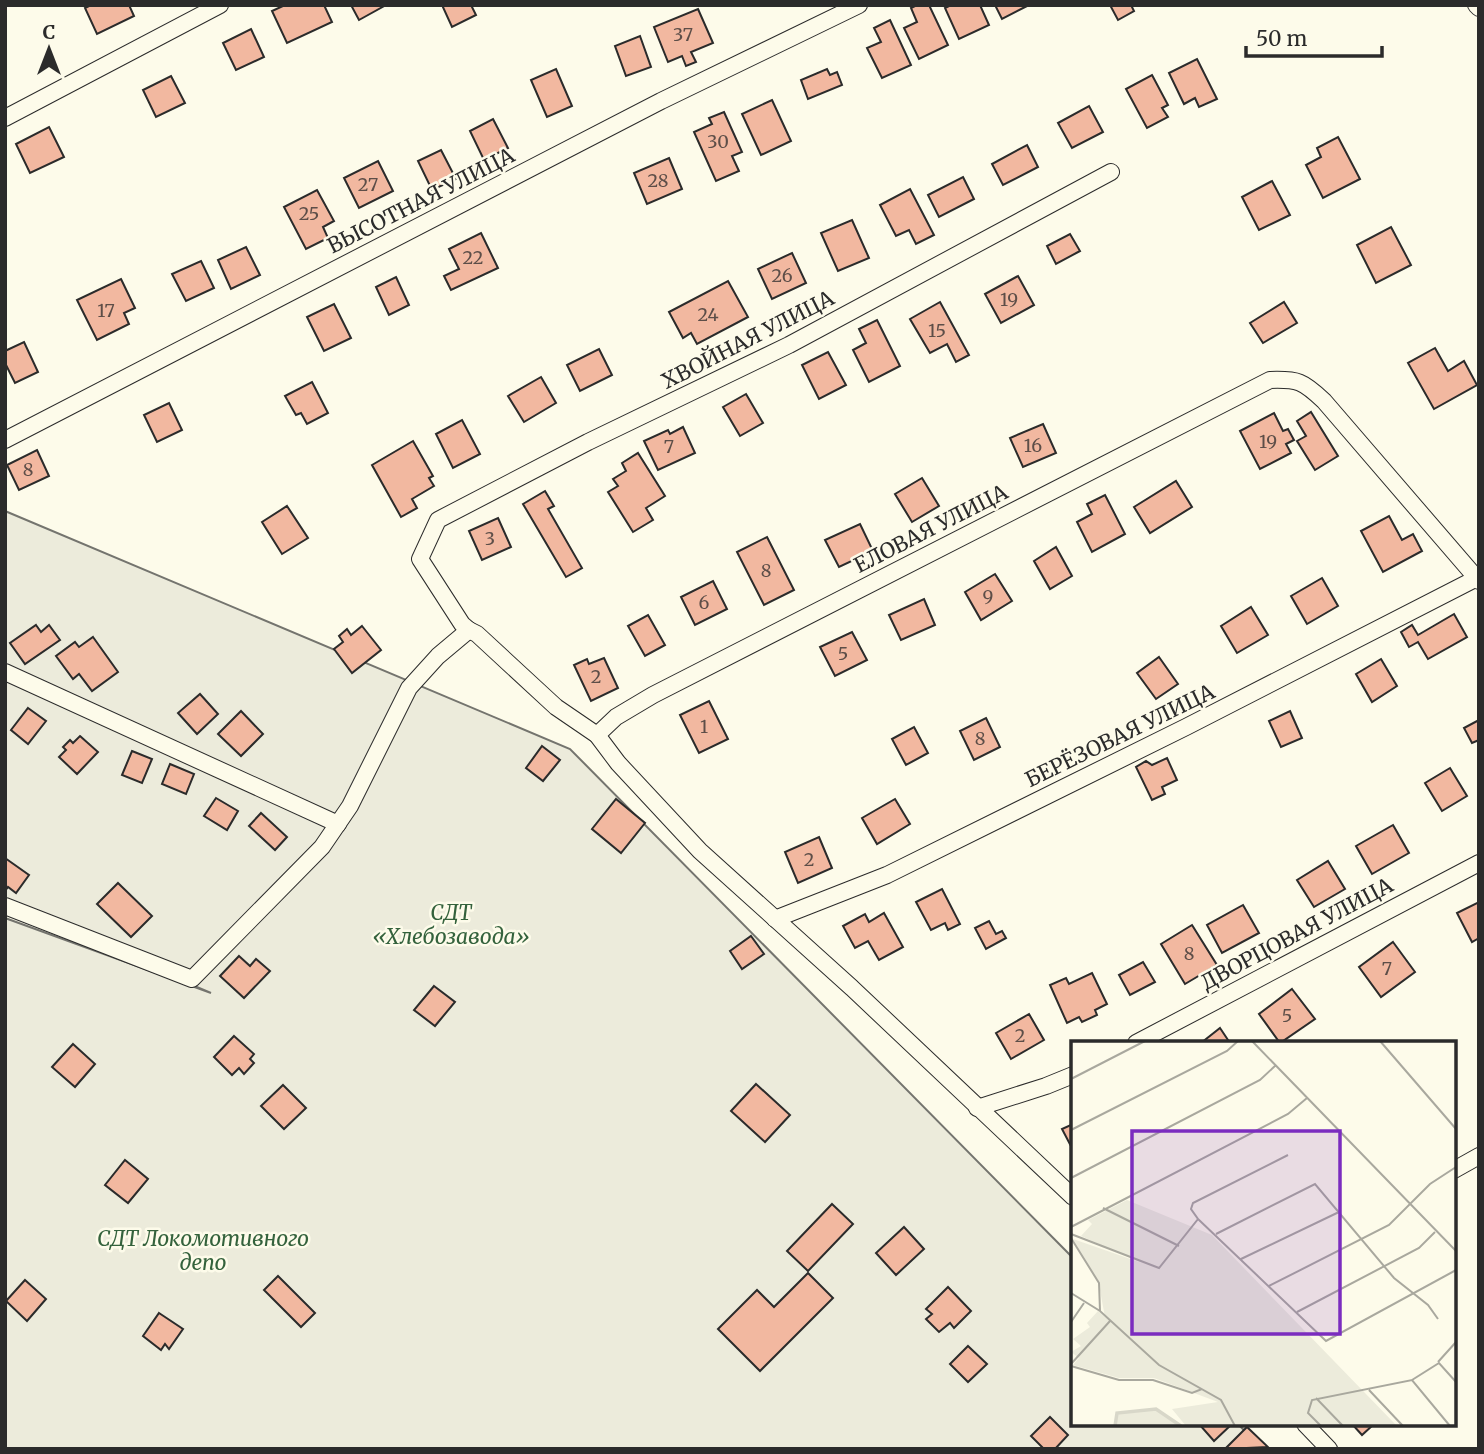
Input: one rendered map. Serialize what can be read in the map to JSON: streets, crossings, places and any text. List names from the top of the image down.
{
  "streets": {
    "street": [
      "ВЫСОТНАЯ УЛИЦА",
      "ХВОЙНАЯ УЛИЦА",
      "ЕЛОВАЯ УЛИЦА",
      "БЕРЁЗОВАЯ УЛИЦА",
      "ДВОРЦОВАЯ УЛИЦА"
    ]
  },
  "crossings": [
    ["ЕЛОВАЯ УЛИЦА", "БЕРЁЗОВАЯ УЛИЦА"]
  ],
  "parks": ["СДТ «Хлебозавода»", "СДТ Локомотивного депо"],
  "house_numbers": [
    "37",
    "30",
    "28",
    "27",
    "25",
    "22",
    "26",
    "19",
    "17",
    "24",
    "15",
    "19",
    "16",
    "7",
    "8",
    "3",
    "8",
    "9",
    "6",
    "5",
    "2",
    "1",
    "8",
    "2",
    "8",
    "7",
    "5",
    "2"
  ],
  "scale_bar": "50 m",
  "north": "top"
}
